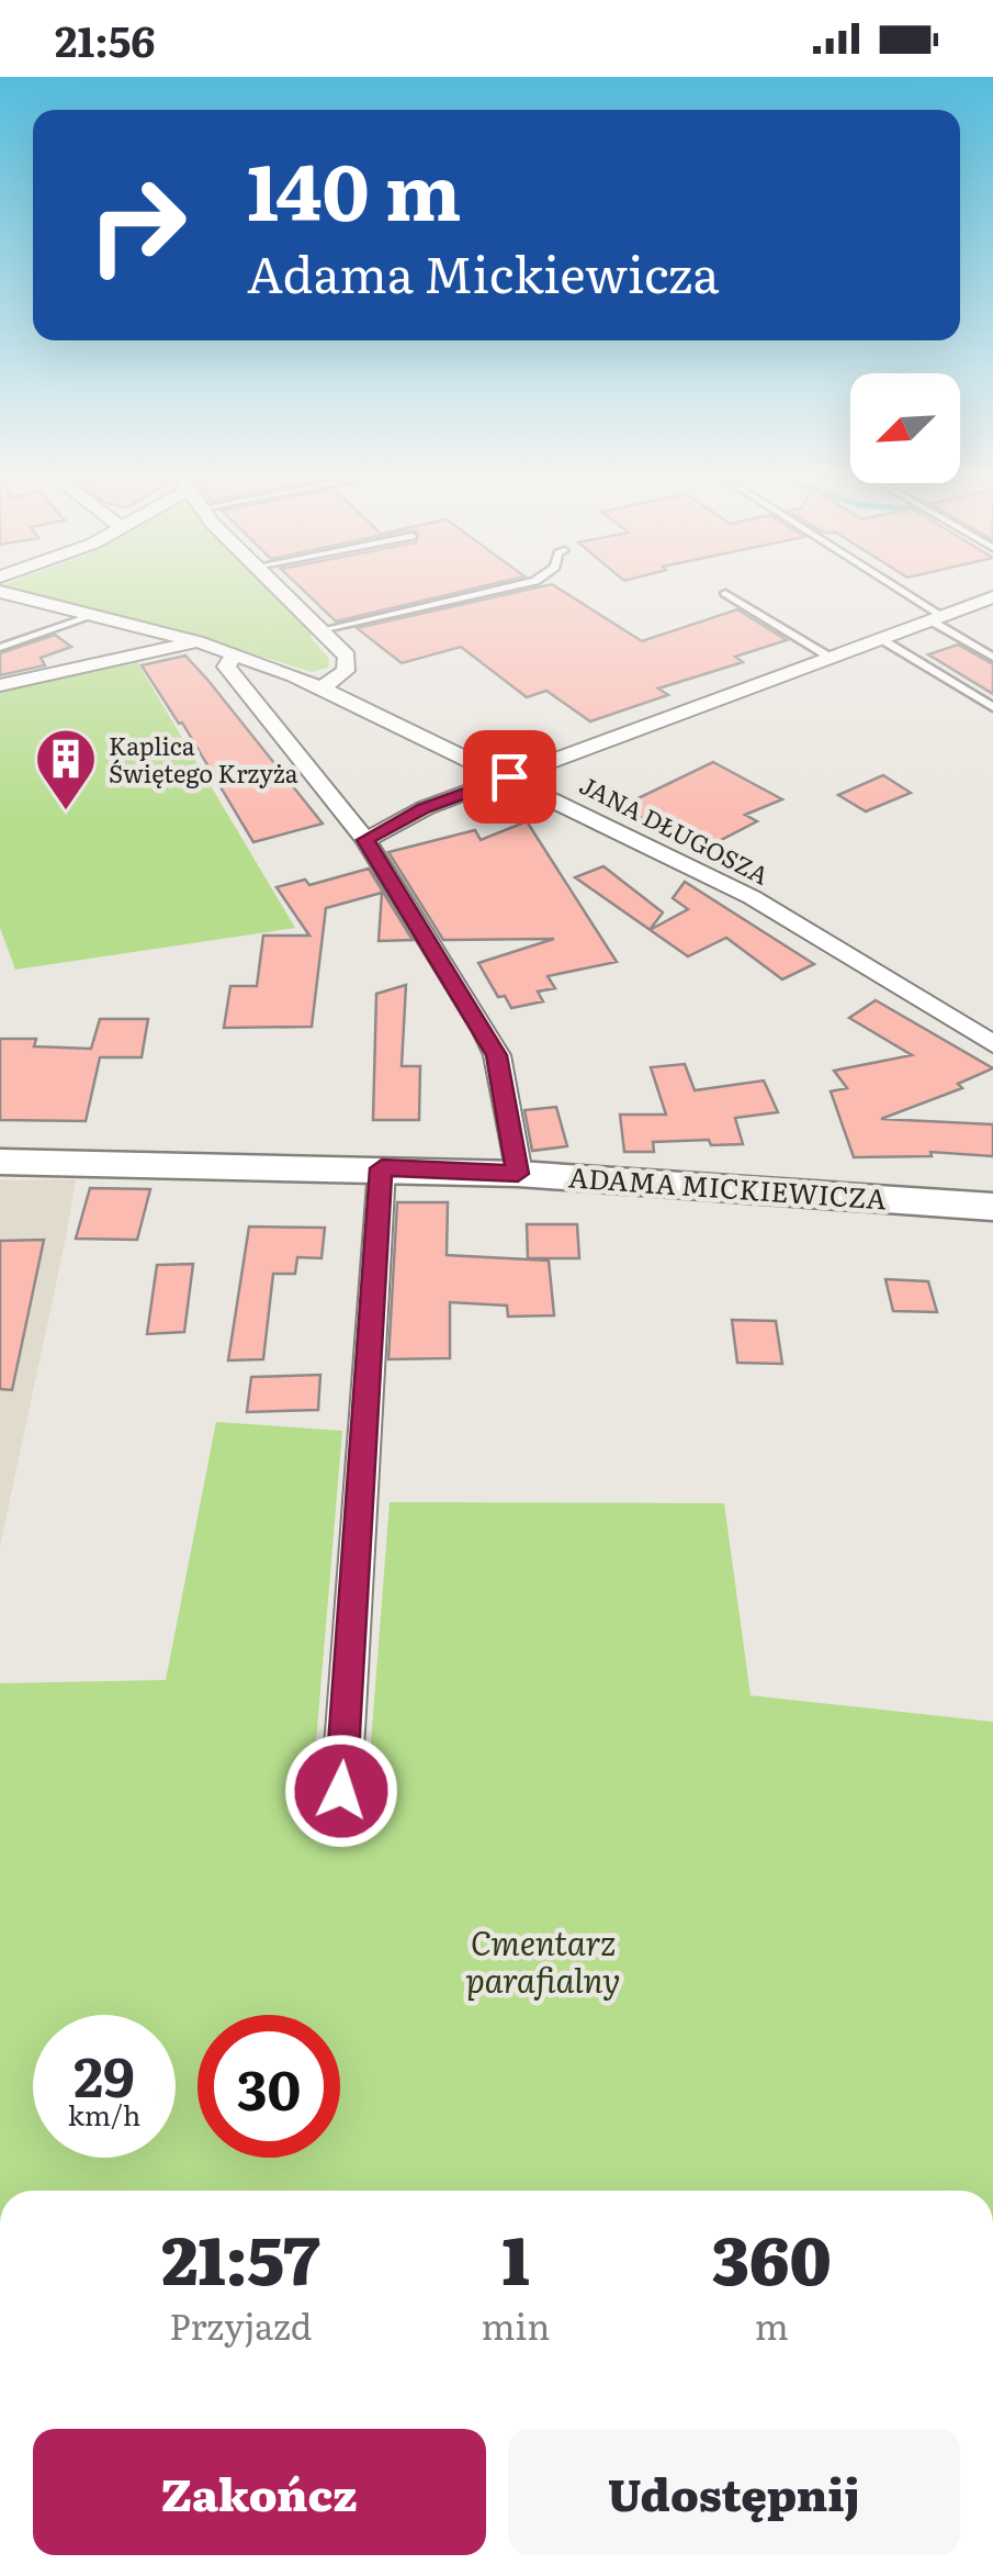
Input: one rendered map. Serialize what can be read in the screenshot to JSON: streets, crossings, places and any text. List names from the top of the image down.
{
  "streets": {
    "street": ["JANA DŁUGOSZA", "ADAMA MICKIEWICZA"]
  },
  "parks": ["Cmentarz parafialny"],
  "places": {
    "building": ["Kaplica Świętego Krzyża"]
  },
  "north": "bottom left",
  "page": {
    "status": "21:56",
    "turn": ["140 m", "Adama Mickiewicza"],
    "speed": "29 km/h",
    "limit": "30",
    "eta": [
      "21:57",
      "Przyjazd",
      "1",
      "min",
      "360",
      "m"
    ],
    "buttons": ["Zakończ", "Udostępnij"]
  }
}
